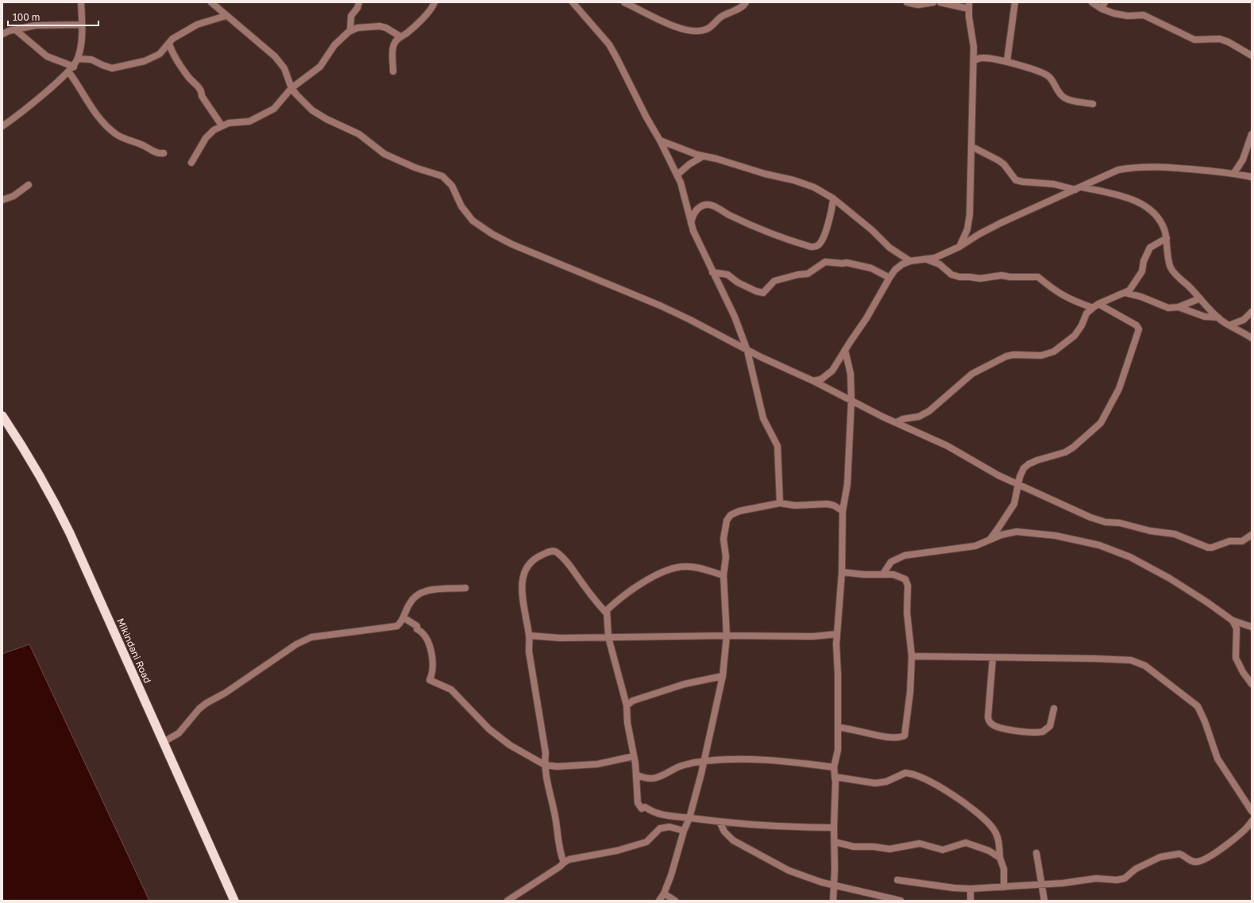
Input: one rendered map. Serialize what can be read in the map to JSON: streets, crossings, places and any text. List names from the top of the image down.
{
  "streets": {
    "highway": ["Mikindani Road"]
  },
  "scale_bar": "100 m"
}
